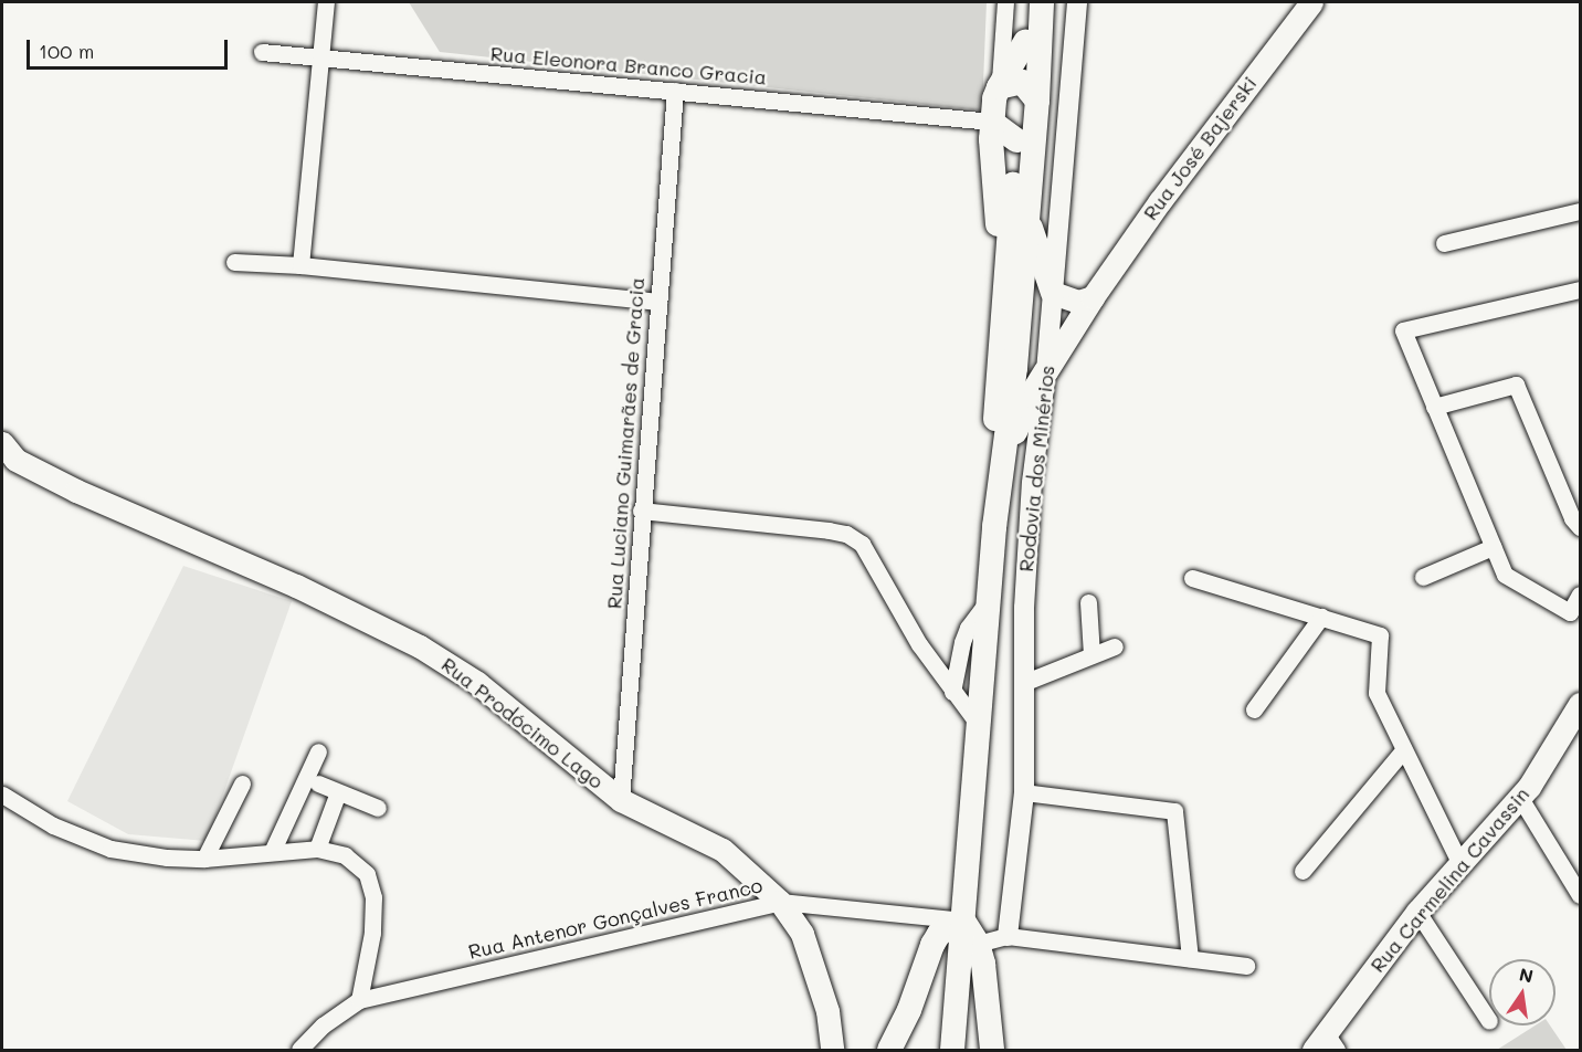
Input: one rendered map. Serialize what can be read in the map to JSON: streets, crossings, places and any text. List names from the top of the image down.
{
  "streets": {
    "main road": [
      "Rua José Bajerski",
      "Rodovia dos Minérios",
      "Rua Prodócimo Lago",
      "Rua Carmelina Cavassin"
    ],
    "street": ["Rua Eleonora Branco Gracia", "Rua Luciano Guimarães de Gracia", "Rua Antenor Gonçalves Franco"]
  },
  "crossings": [
    ["Rua Eleonora Branco Gracia", "Rua Luciano Guimarães de Gracia"],
    ["Rua José Bajerski", "Rodovia dos Minérios"],
    ["Rua Luciano Guimarães de Gracia", "Rua Prodócimo Lago"],
    ["Rodovia dos Minérios", "Rua Antenor Gonçalves Franco"],
    ["Rua Prodócimo Lago", "Rua Antenor Gonçalves Franco"]
  ],
  "scale_bar": "100 m",
  "north": "top"
}
